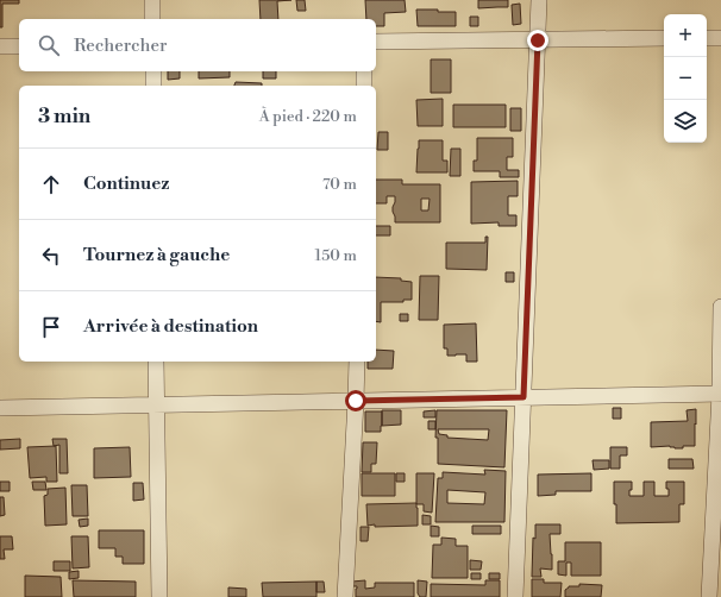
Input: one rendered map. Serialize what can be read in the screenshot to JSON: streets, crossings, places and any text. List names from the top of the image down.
{
  "page": {
    "map_buttons": ["+", "−"],
    "search": "Rechercher",
    "heading": ["3 min", "À pied · 220 m"],
    "list": [
      ["Continuez", "70 m"],
      ["Tournez à gauche", "150 m"],
      "Arrivée à destination"
    ]
  }
}
